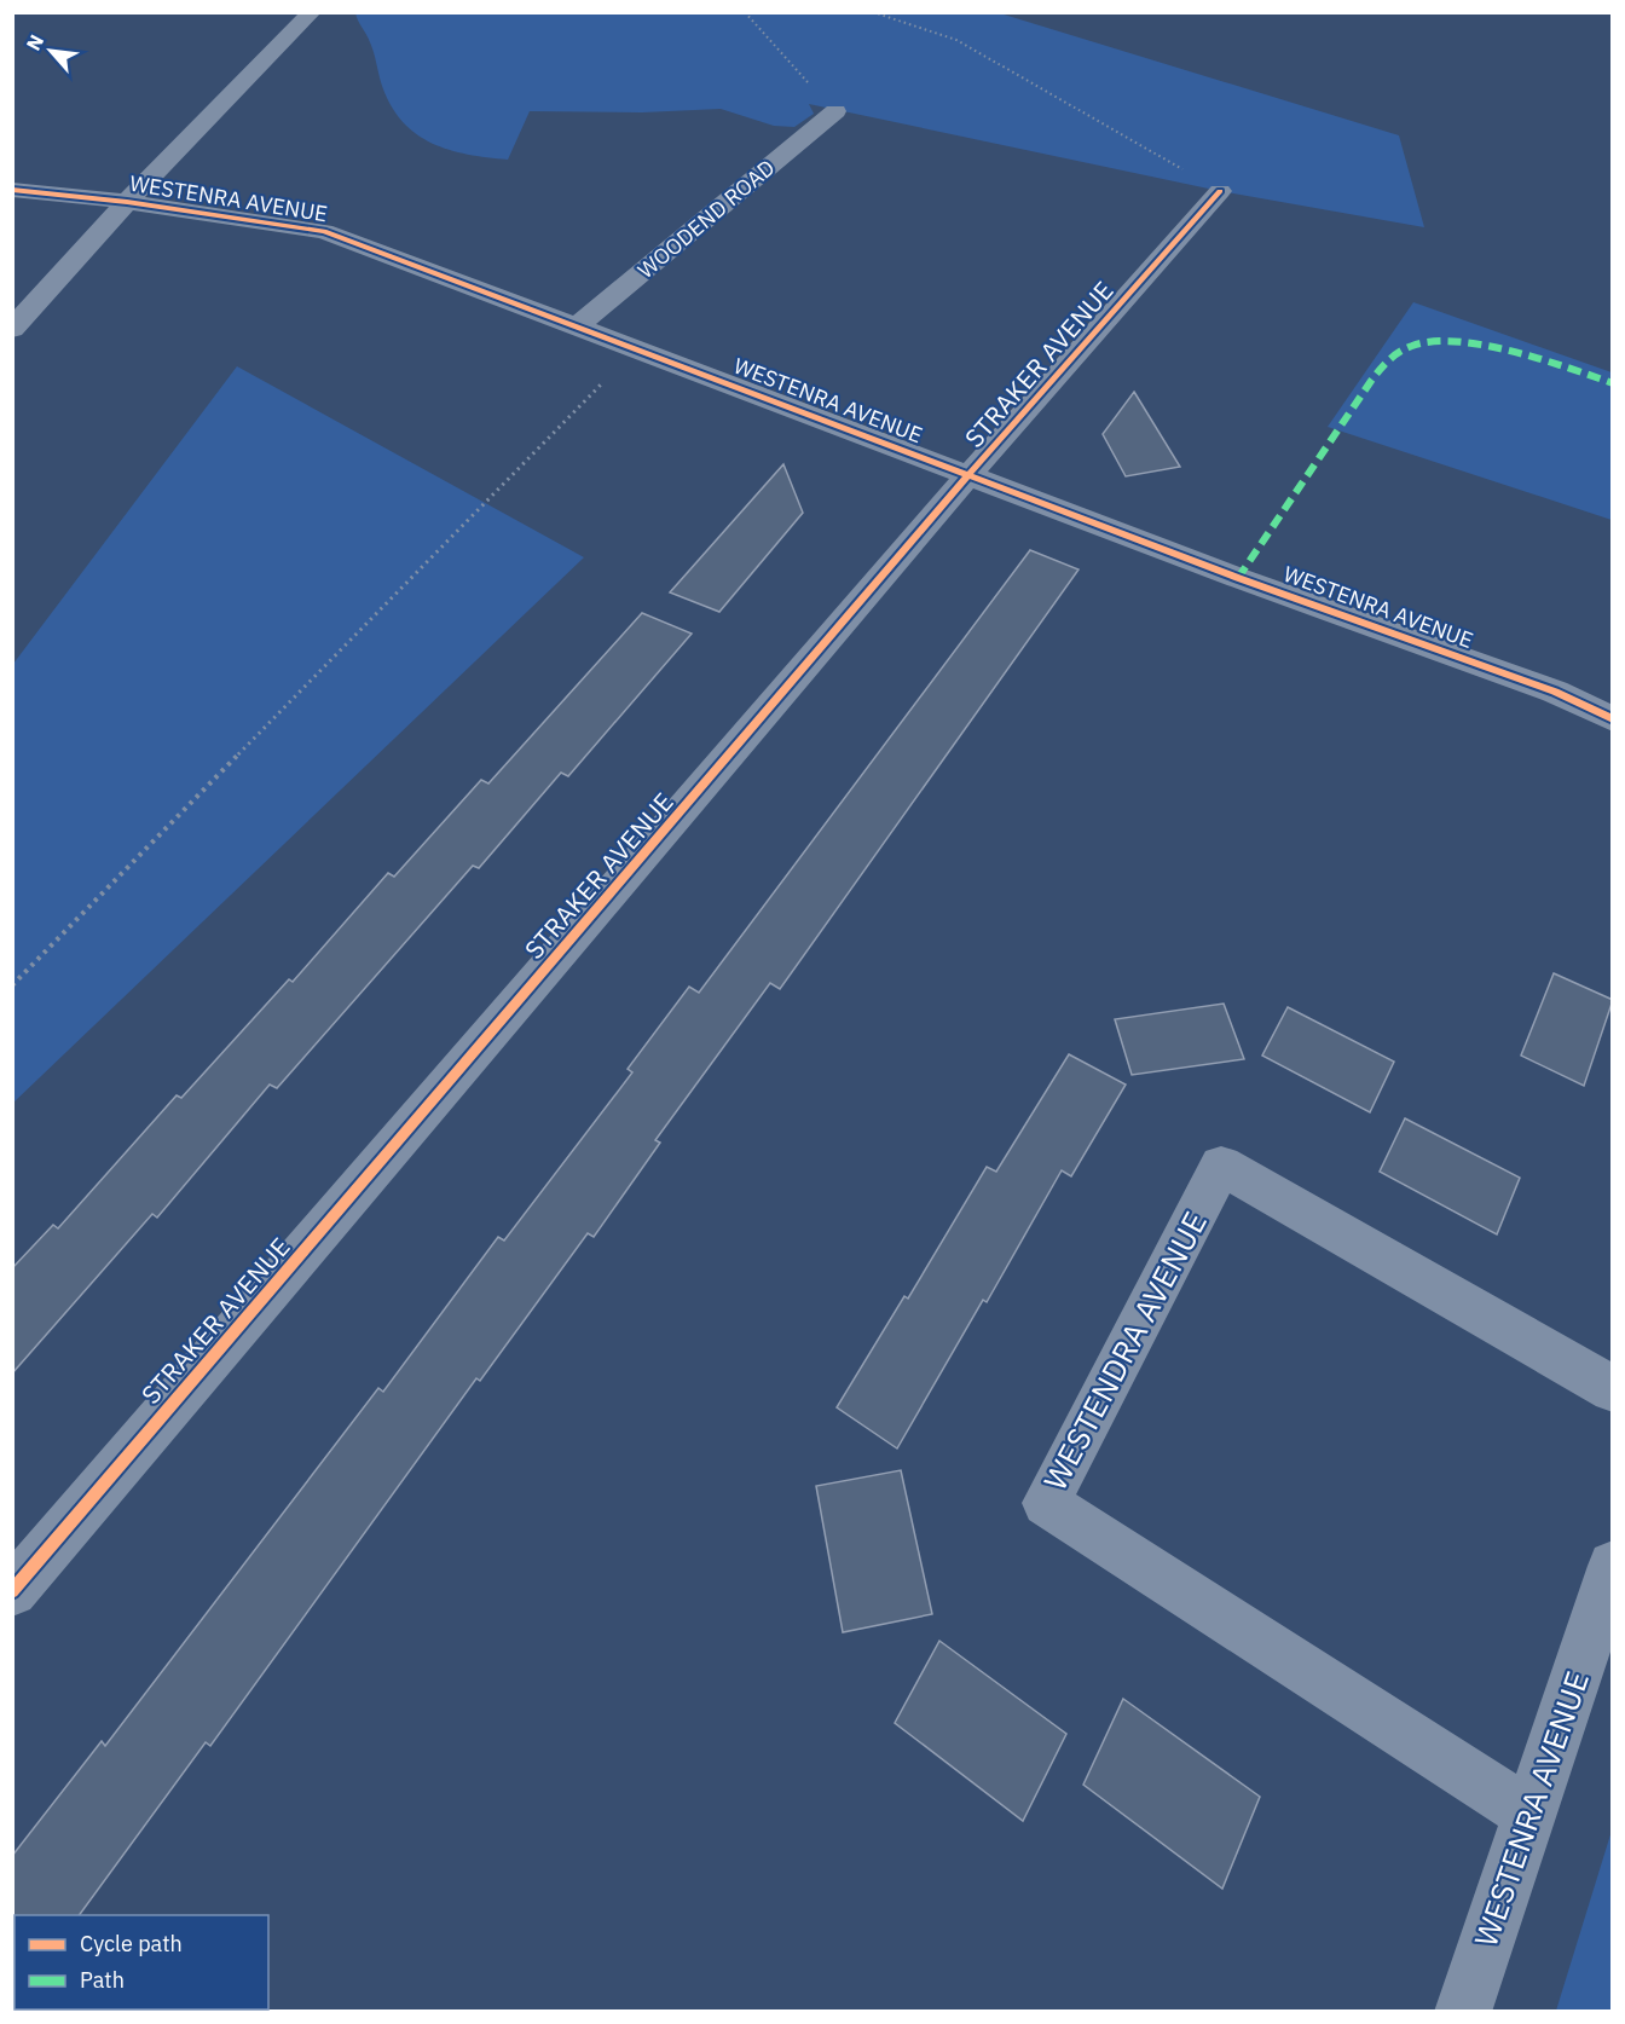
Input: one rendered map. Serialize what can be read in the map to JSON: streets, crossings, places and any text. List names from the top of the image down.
{
  "streets": {
    "street": [
      "WESTENRA AVENUE",
      "WOODEND ROAD",
      "STRAKER AVENUE",
      "WESTENDRA AVENUE"
    ]
  },
  "crossings": [
    ["WESTENRA AVENUE", "WOODEND ROAD"],
    ["WESTENRA AVENUE", "STRAKER AVENUE"],
    ["WESTENRA AVENUE", "WESTENDRA AVENUE"]
  ],
  "legend": ["Cycle path", "Path"],
  "north": "top left"
}
